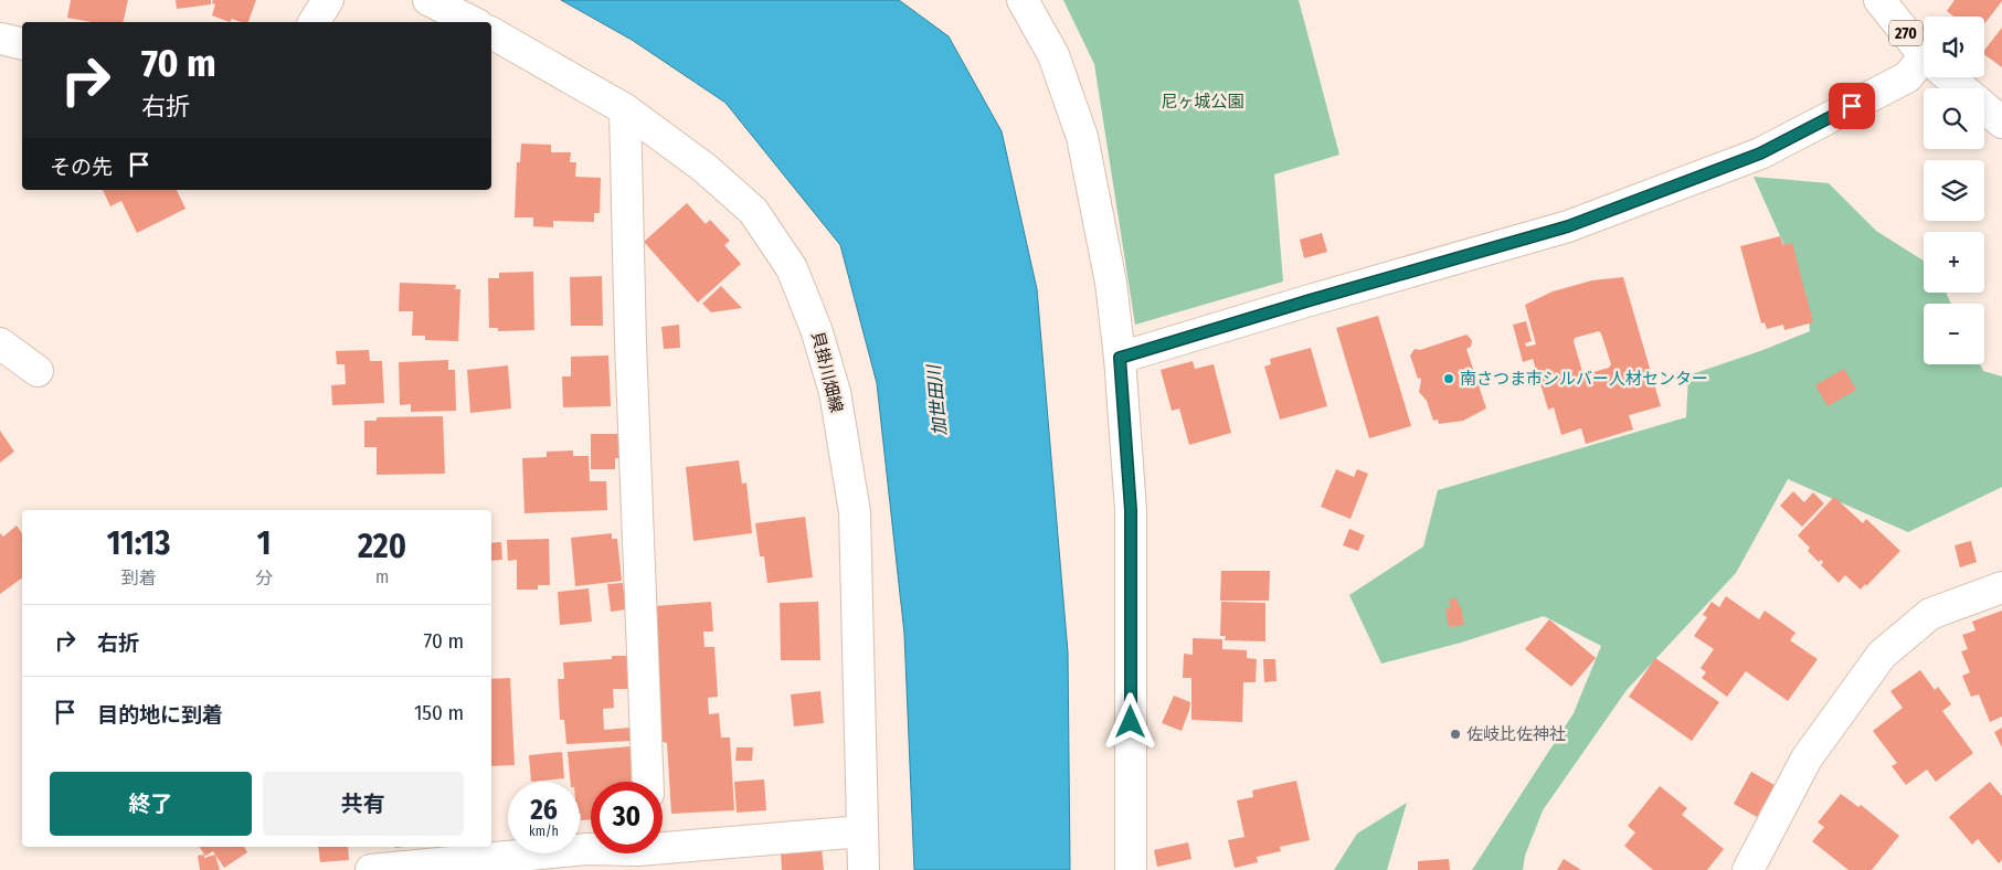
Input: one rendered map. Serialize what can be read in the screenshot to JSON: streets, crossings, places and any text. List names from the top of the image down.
{
  "streets": {
    "main road": ["270", "貝掛川畑線"]
  },
  "water": ["加世田川"],
  "parks": ["尼ヶ城公園"],
  "places": ["南さつま市シルバー人材センター", "佐岐比佐神社"],
  "page": {
    "map_buttons": ["+", "−"],
    "turn": ["70 m", "右折"],
    "then": "その先",
    "eta": [
      "11:13",
      "到着",
      "1",
      "分",
      "220",
      "m"
    ],
    "list": [
      {
        "name": "右折",
        "value": "70 m"
      },
      {
        "name": "目的地に到着",
        "value": "150 m"
      }
    ],
    "buttons": ["終了", "共有"],
    "speed": "26 km/h",
    "limit": "30"
  }
}
